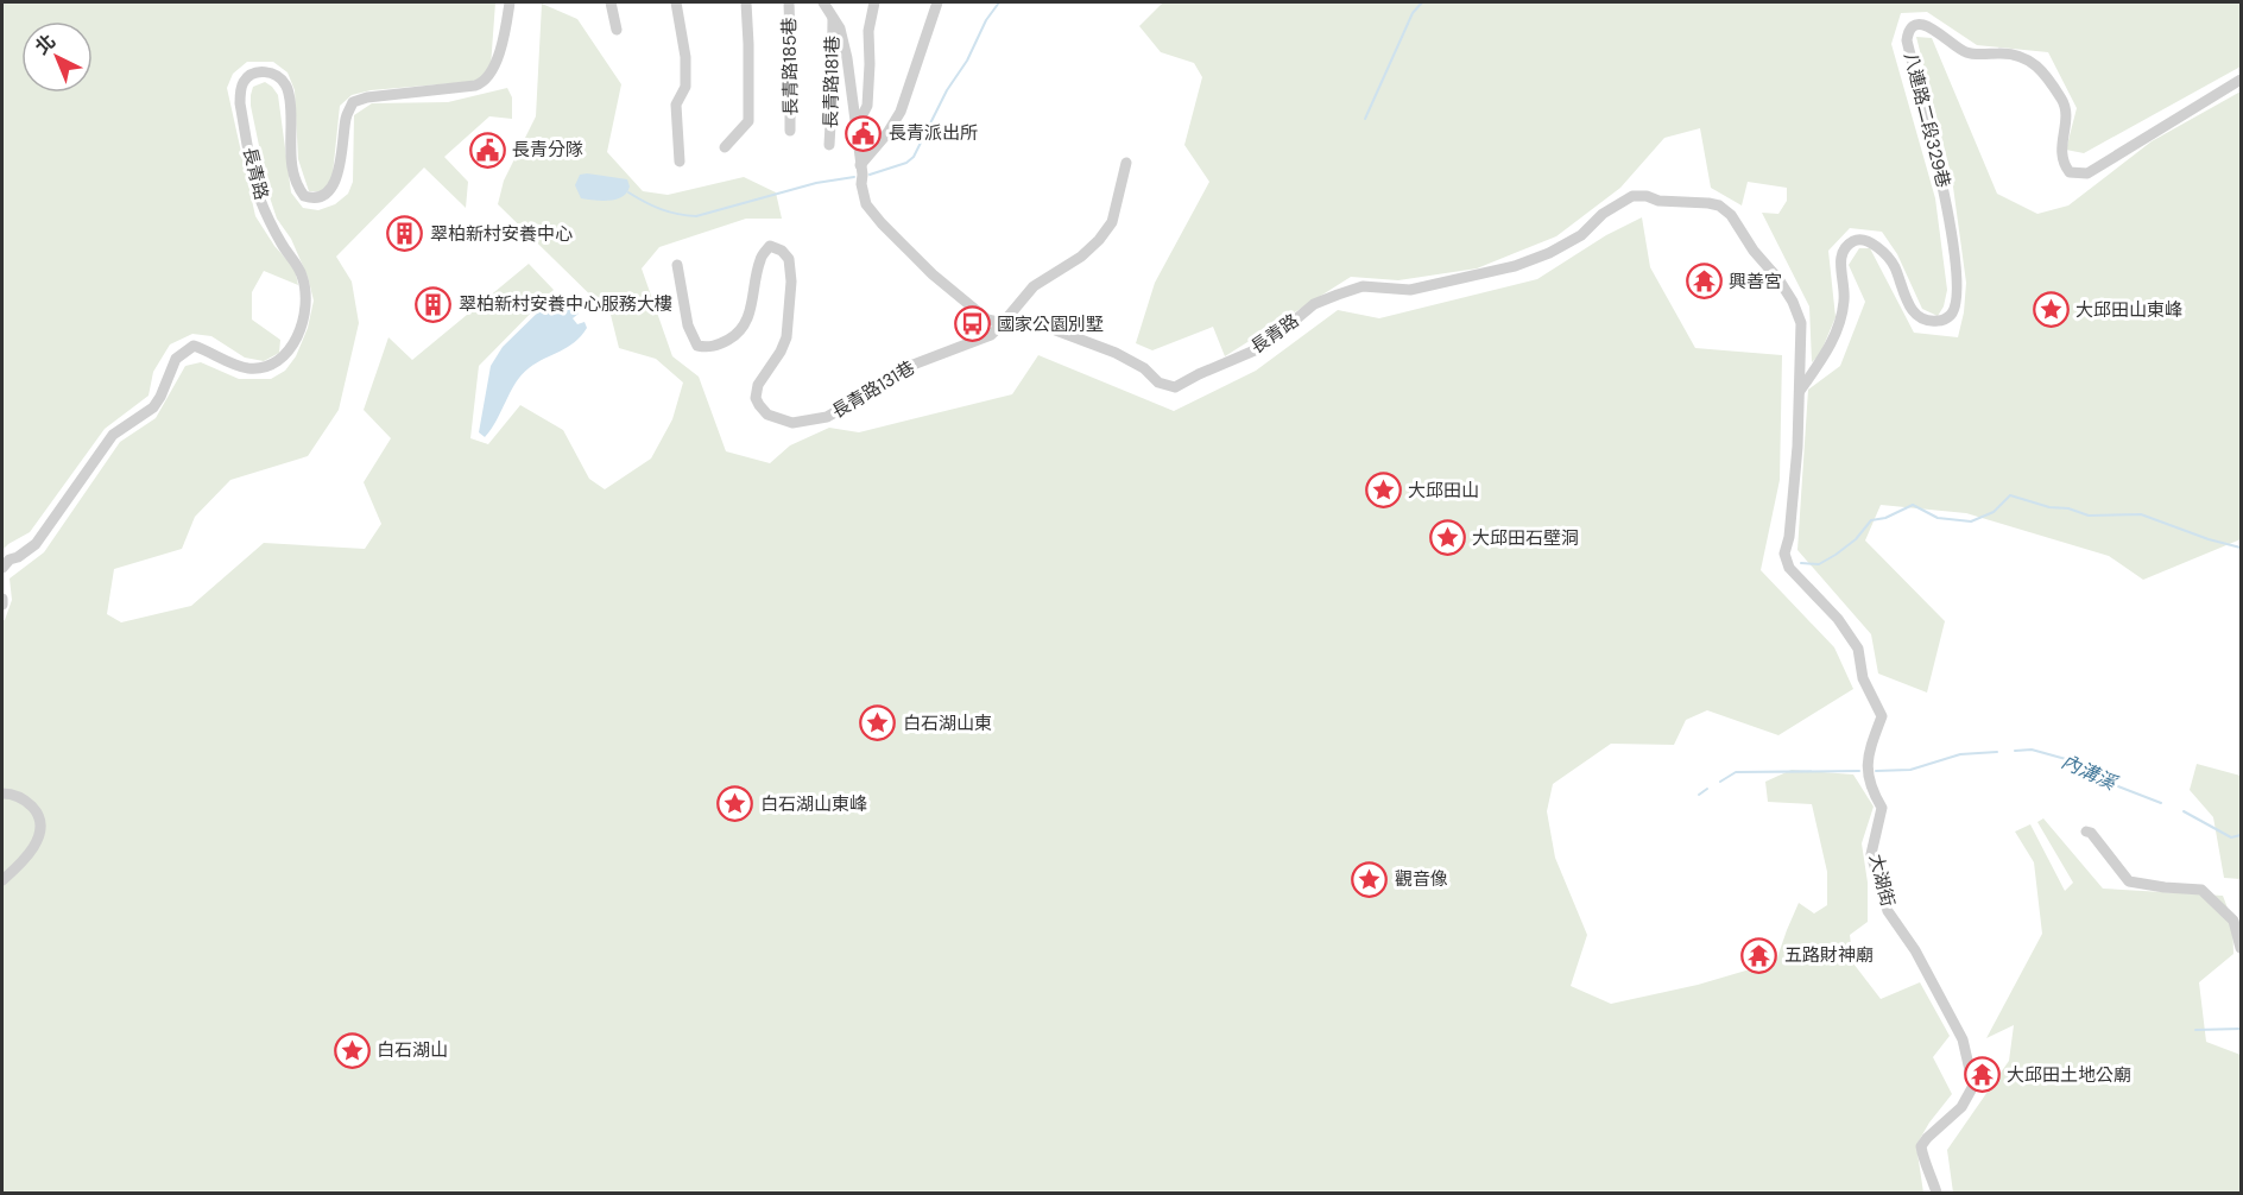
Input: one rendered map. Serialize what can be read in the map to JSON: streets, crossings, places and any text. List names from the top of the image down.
{
  "streets": {
    "street": [
      "長青路185巷",
      "長青路181巷",
      "八連路二段329巷",
      "長青路",
      "長青路131巷",
      "大湖街"
    ]
  },
  "crossings": [
    ["長青路181巷", "長青路"],
    ["八連路二段329巷", "長青路"],
    ["八連路二段329巷", "大湖街"],
    ["長青路", "長青路131巷"],
    ["長青路", "大湖街"]
  ],
  "water": ["內溝溪"],
  "places": {
    "public building": ["長青派出所", "長青分隊"],
    "building": ["翠柏新村安養中心", "翠柏新村安養中心服務大樓"],
    "temple": ["興善宮", "五路財神廟", "大邱田土地公廟"],
    "place": [
      "大邱田山東峰",
      "大邱田山",
      "大邱田石壁洞",
      "白石湖山東",
      "白石湖山東峰",
      "觀音像",
      "白石湖山"
    ],
    "bus stop": ["國家公園別墅"]
  },
  "north": "top left"
}
